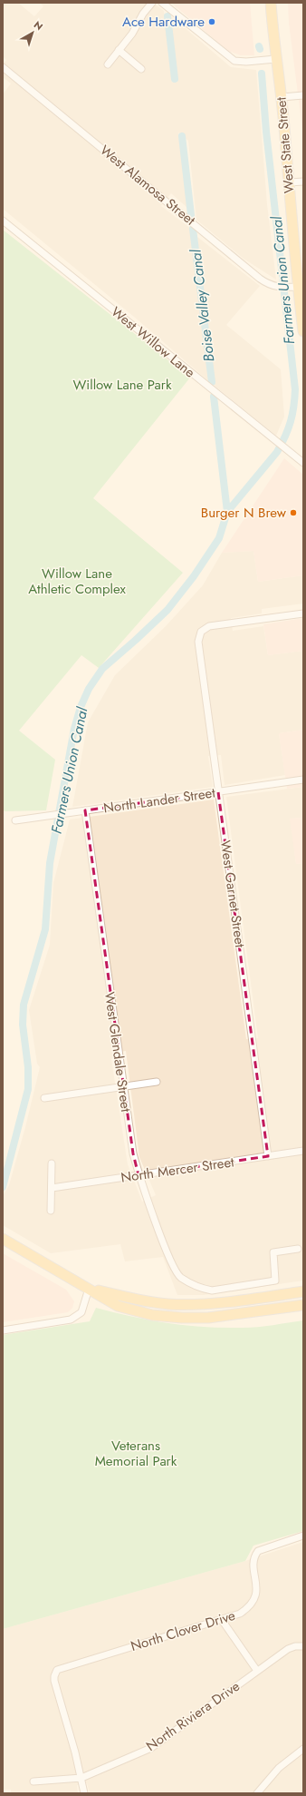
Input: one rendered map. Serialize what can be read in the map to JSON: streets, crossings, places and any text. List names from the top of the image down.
{
  "streets": {
    "main road": ["West State Street"],
    "street": [
      "West Alamosa Street",
      "West Willow Lane",
      "North Lander Street",
      "West Garnet Street",
      "West Glendale Street",
      "North Mercer Street",
      "North Clover Drive",
      "North Riviera Drive"
    ]
  },
  "crossings": [
    ["West State Street", "West Alamosa Street"],
    ["North Lander Street", "West Garnet Street"],
    ["North Lander Street", "West Glendale Street"],
    ["West Garnet Street", "North Mercer Street"],
    ["West Glendale Street", "North Mercer Street"],
    ["North Clover Drive", "North Riviera Drive"]
  ],
  "water": ["Farmers Union Canal", "Boise Valley Canal"],
  "parks": ["Willow Lane Park", "Willow Lane Athletic Complex", "Veterans Memorial Park"],
  "places": ["Ace Hardware", "Burger N Brew"],
  "north": "top right"
}
